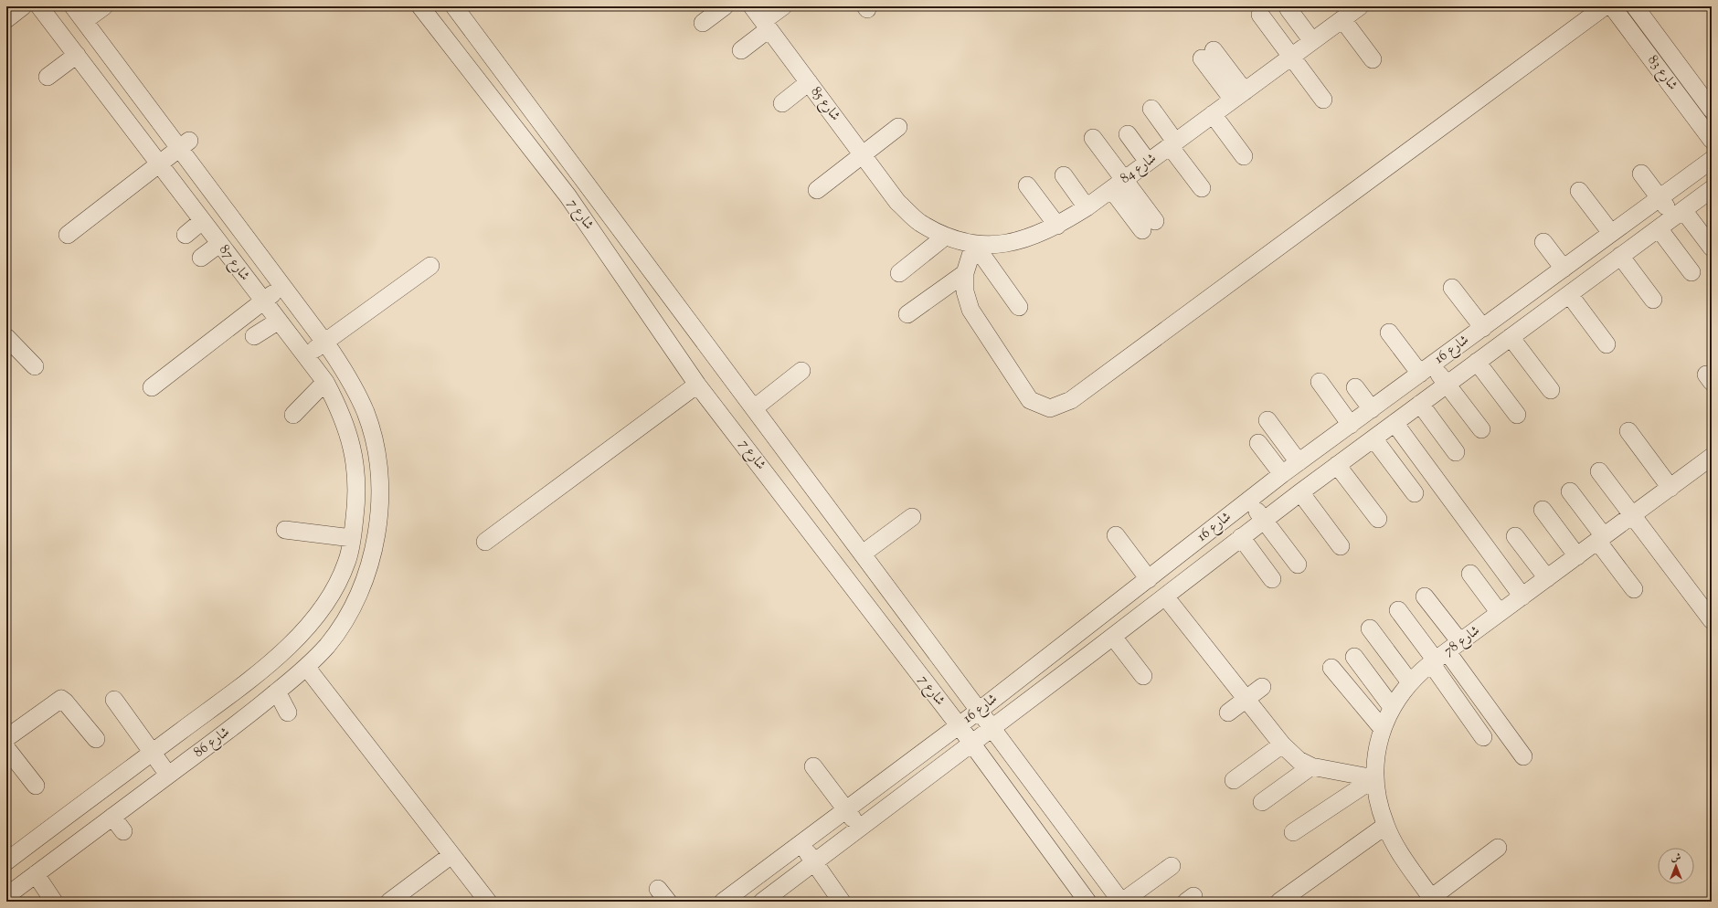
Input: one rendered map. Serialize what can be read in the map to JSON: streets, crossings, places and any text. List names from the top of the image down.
{
  "streets": {
    "street": [
      "شارع 83",
      "شارع 85",
      "شارع 84",
      "شارع 7",
      "شارع 87",
      "شارع 16",
      "شارع 78",
      "شارع 86"
    ]
  },
  "crossings": [
    ["شارع 85", "شارع 84"],
    ["شارع 7", "شارع 16"],
    ["شارع 87", "شارع 86"]
  ],
  "north": "top"
}
